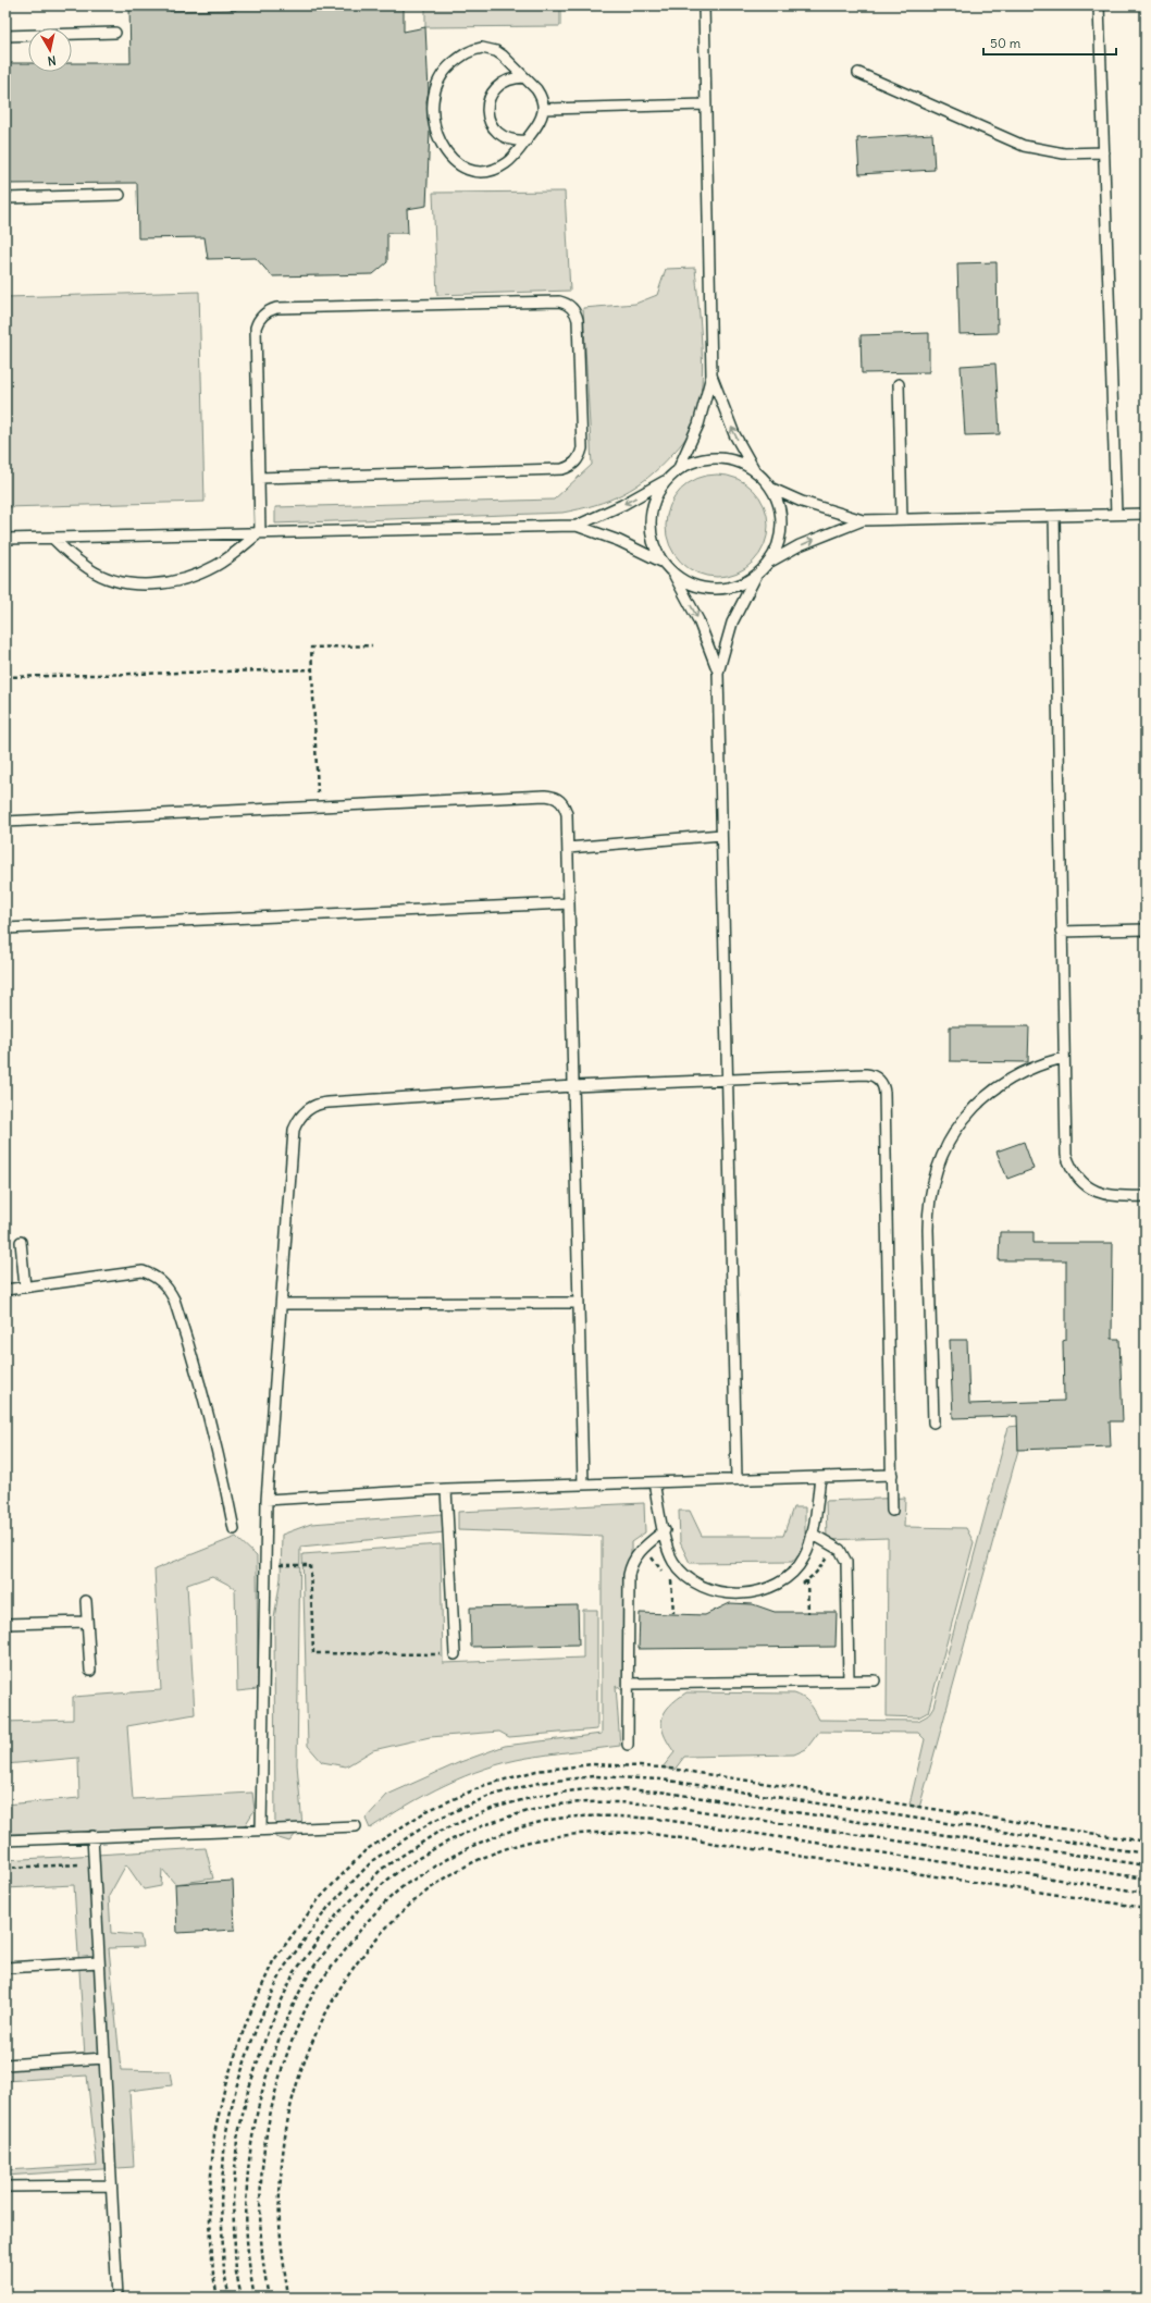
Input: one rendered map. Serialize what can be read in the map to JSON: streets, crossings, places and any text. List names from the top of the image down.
{
  "scale_bar": "50 m",
  "north": "bottom"
}
